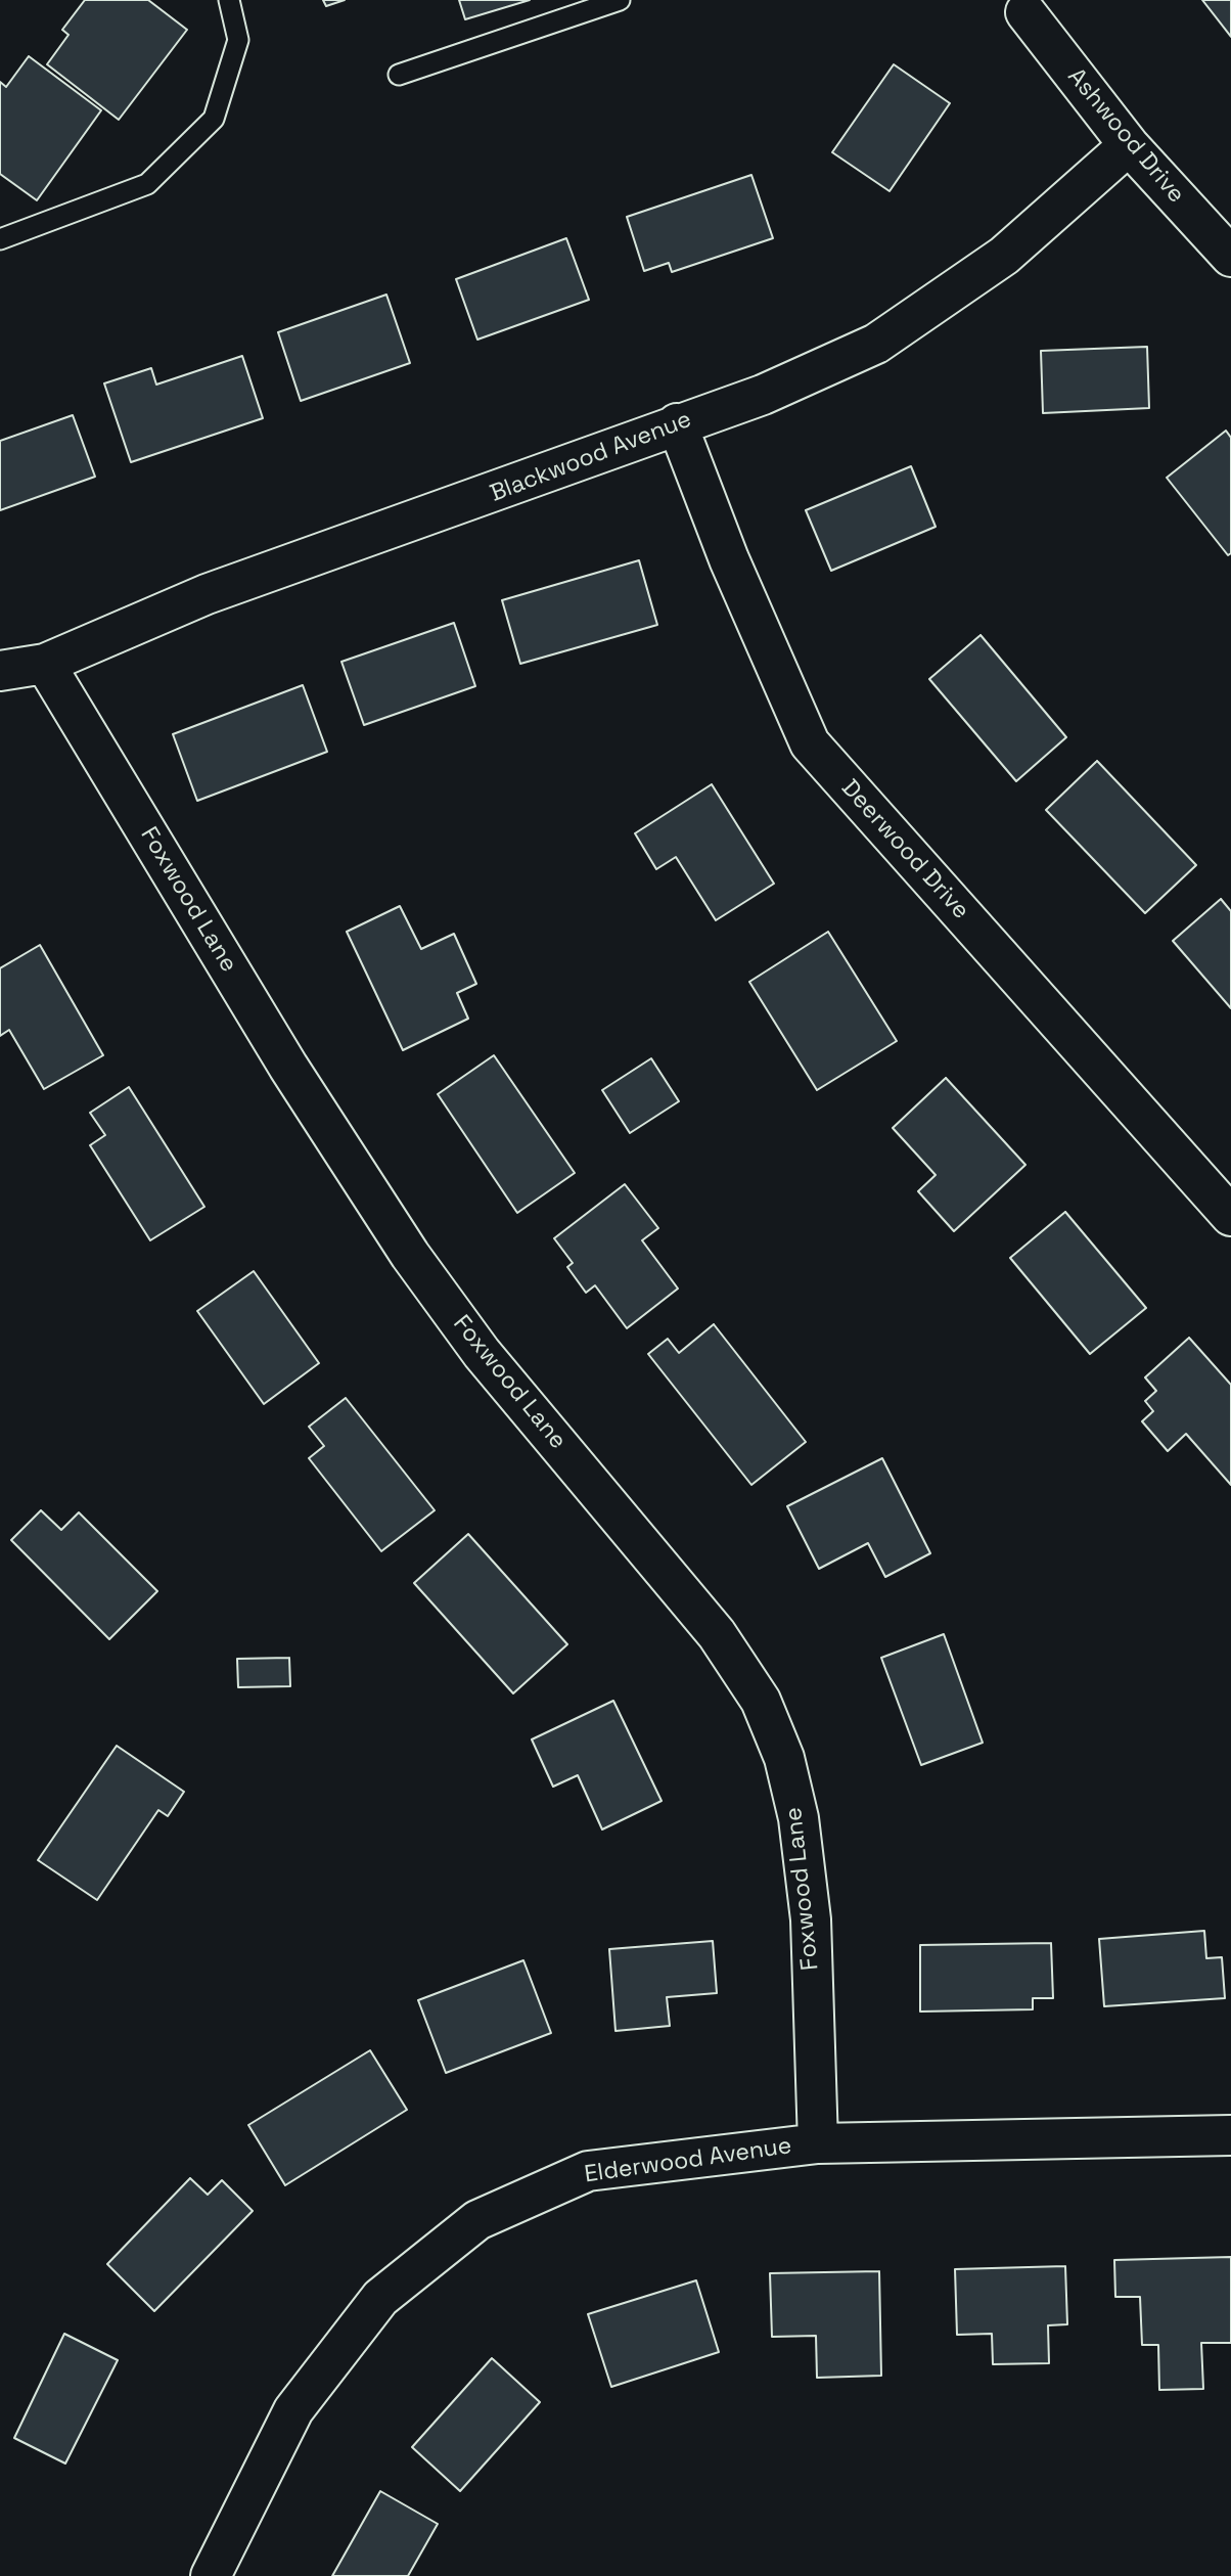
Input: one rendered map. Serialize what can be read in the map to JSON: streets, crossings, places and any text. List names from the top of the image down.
{
  "streets": {
    "street": [
      "Ashwood Drive",
      "Blackwood Avenue",
      "Deerwood Drive",
      "Foxwood Lane",
      "Elderwood Avenue"
    ]
  },
  "crossings": [
    ["Ashwood Drive", "Blackwood Avenue"],
    ["Blackwood Avenue", "Deerwood Drive"],
    ["Blackwood Avenue", "Foxwood Lane"],
    ["Foxwood Lane", "Elderwood Avenue"]
  ]
}
